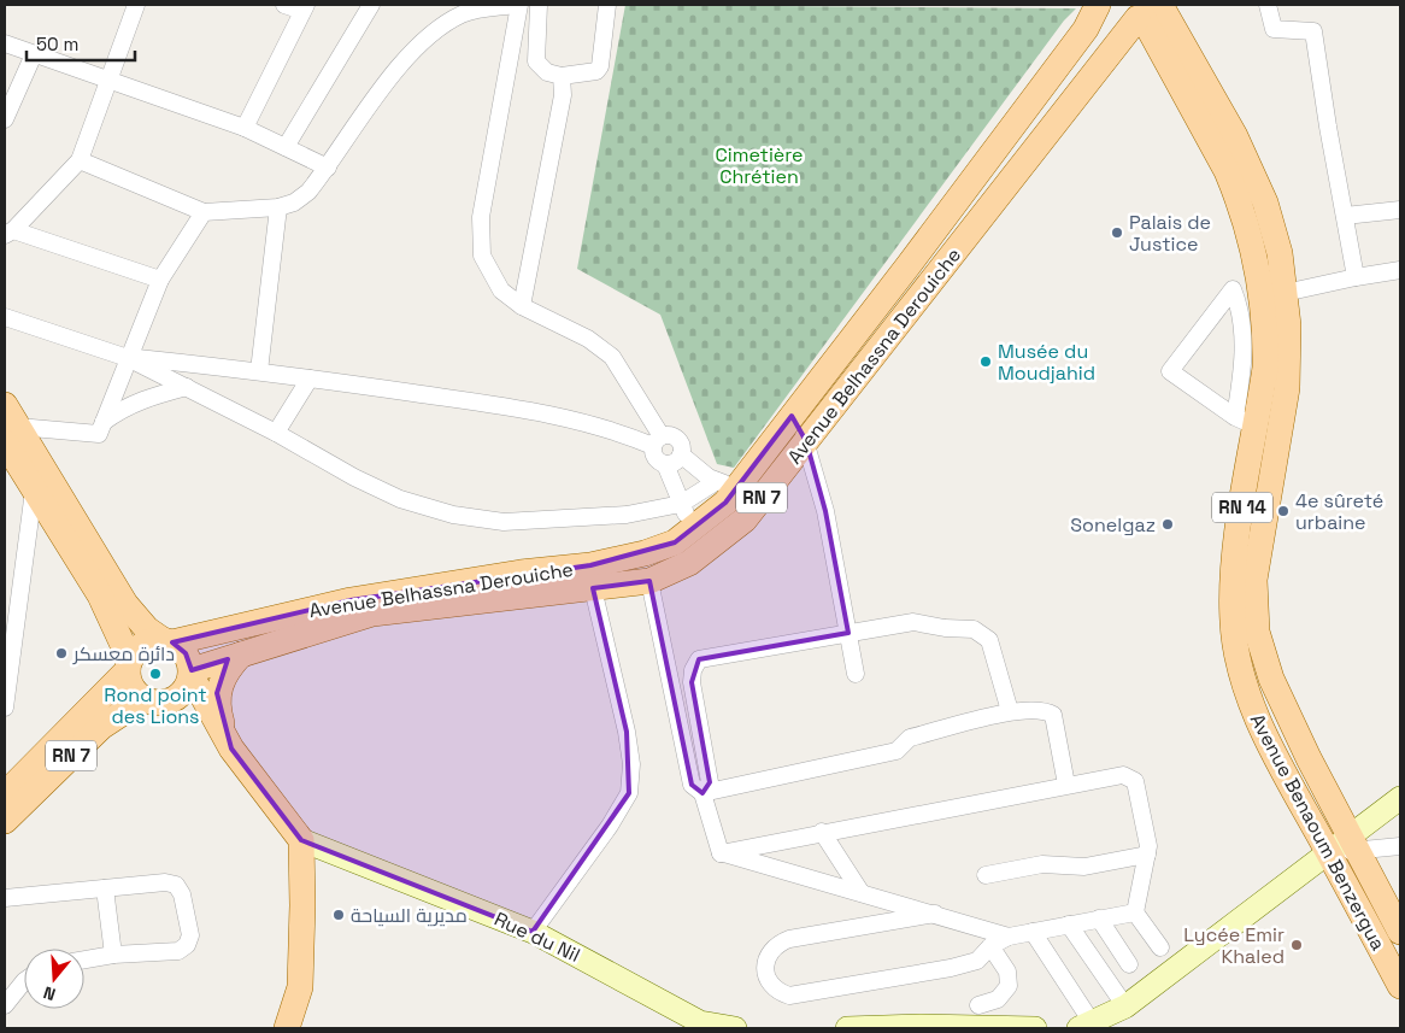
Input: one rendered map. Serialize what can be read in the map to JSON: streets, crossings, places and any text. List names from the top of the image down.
{
  "streets": {
    "main road": [
      "Avenue Belhassna Derouiche",
      "RN 7",
      "RN 14",
      "Avenue Benaoum Benzergua"
    ],
    "street": ["Rue du Nil"]
  },
  "crossings": [
    ["Avenue Belhassna Derouiche", "RN 7"],
    ["Avenue Belhassna Derouiche", "Avenue Benaoum Benzergua"]
  ],
  "parks": ["Cimetière Chrétien"],
  "places": [
    "Palais de Justice",
    "Musée du Moudjahid",
    "4e sûreté urbaine",
    "Sonelgaz",
    "دائرة معسكر",
    "Rond point des Lions",
    "مديرية السياحة",
    "Lycée Emir Khaled"
  ],
  "scale_bar": "50 m",
  "north": "bottom"
}
